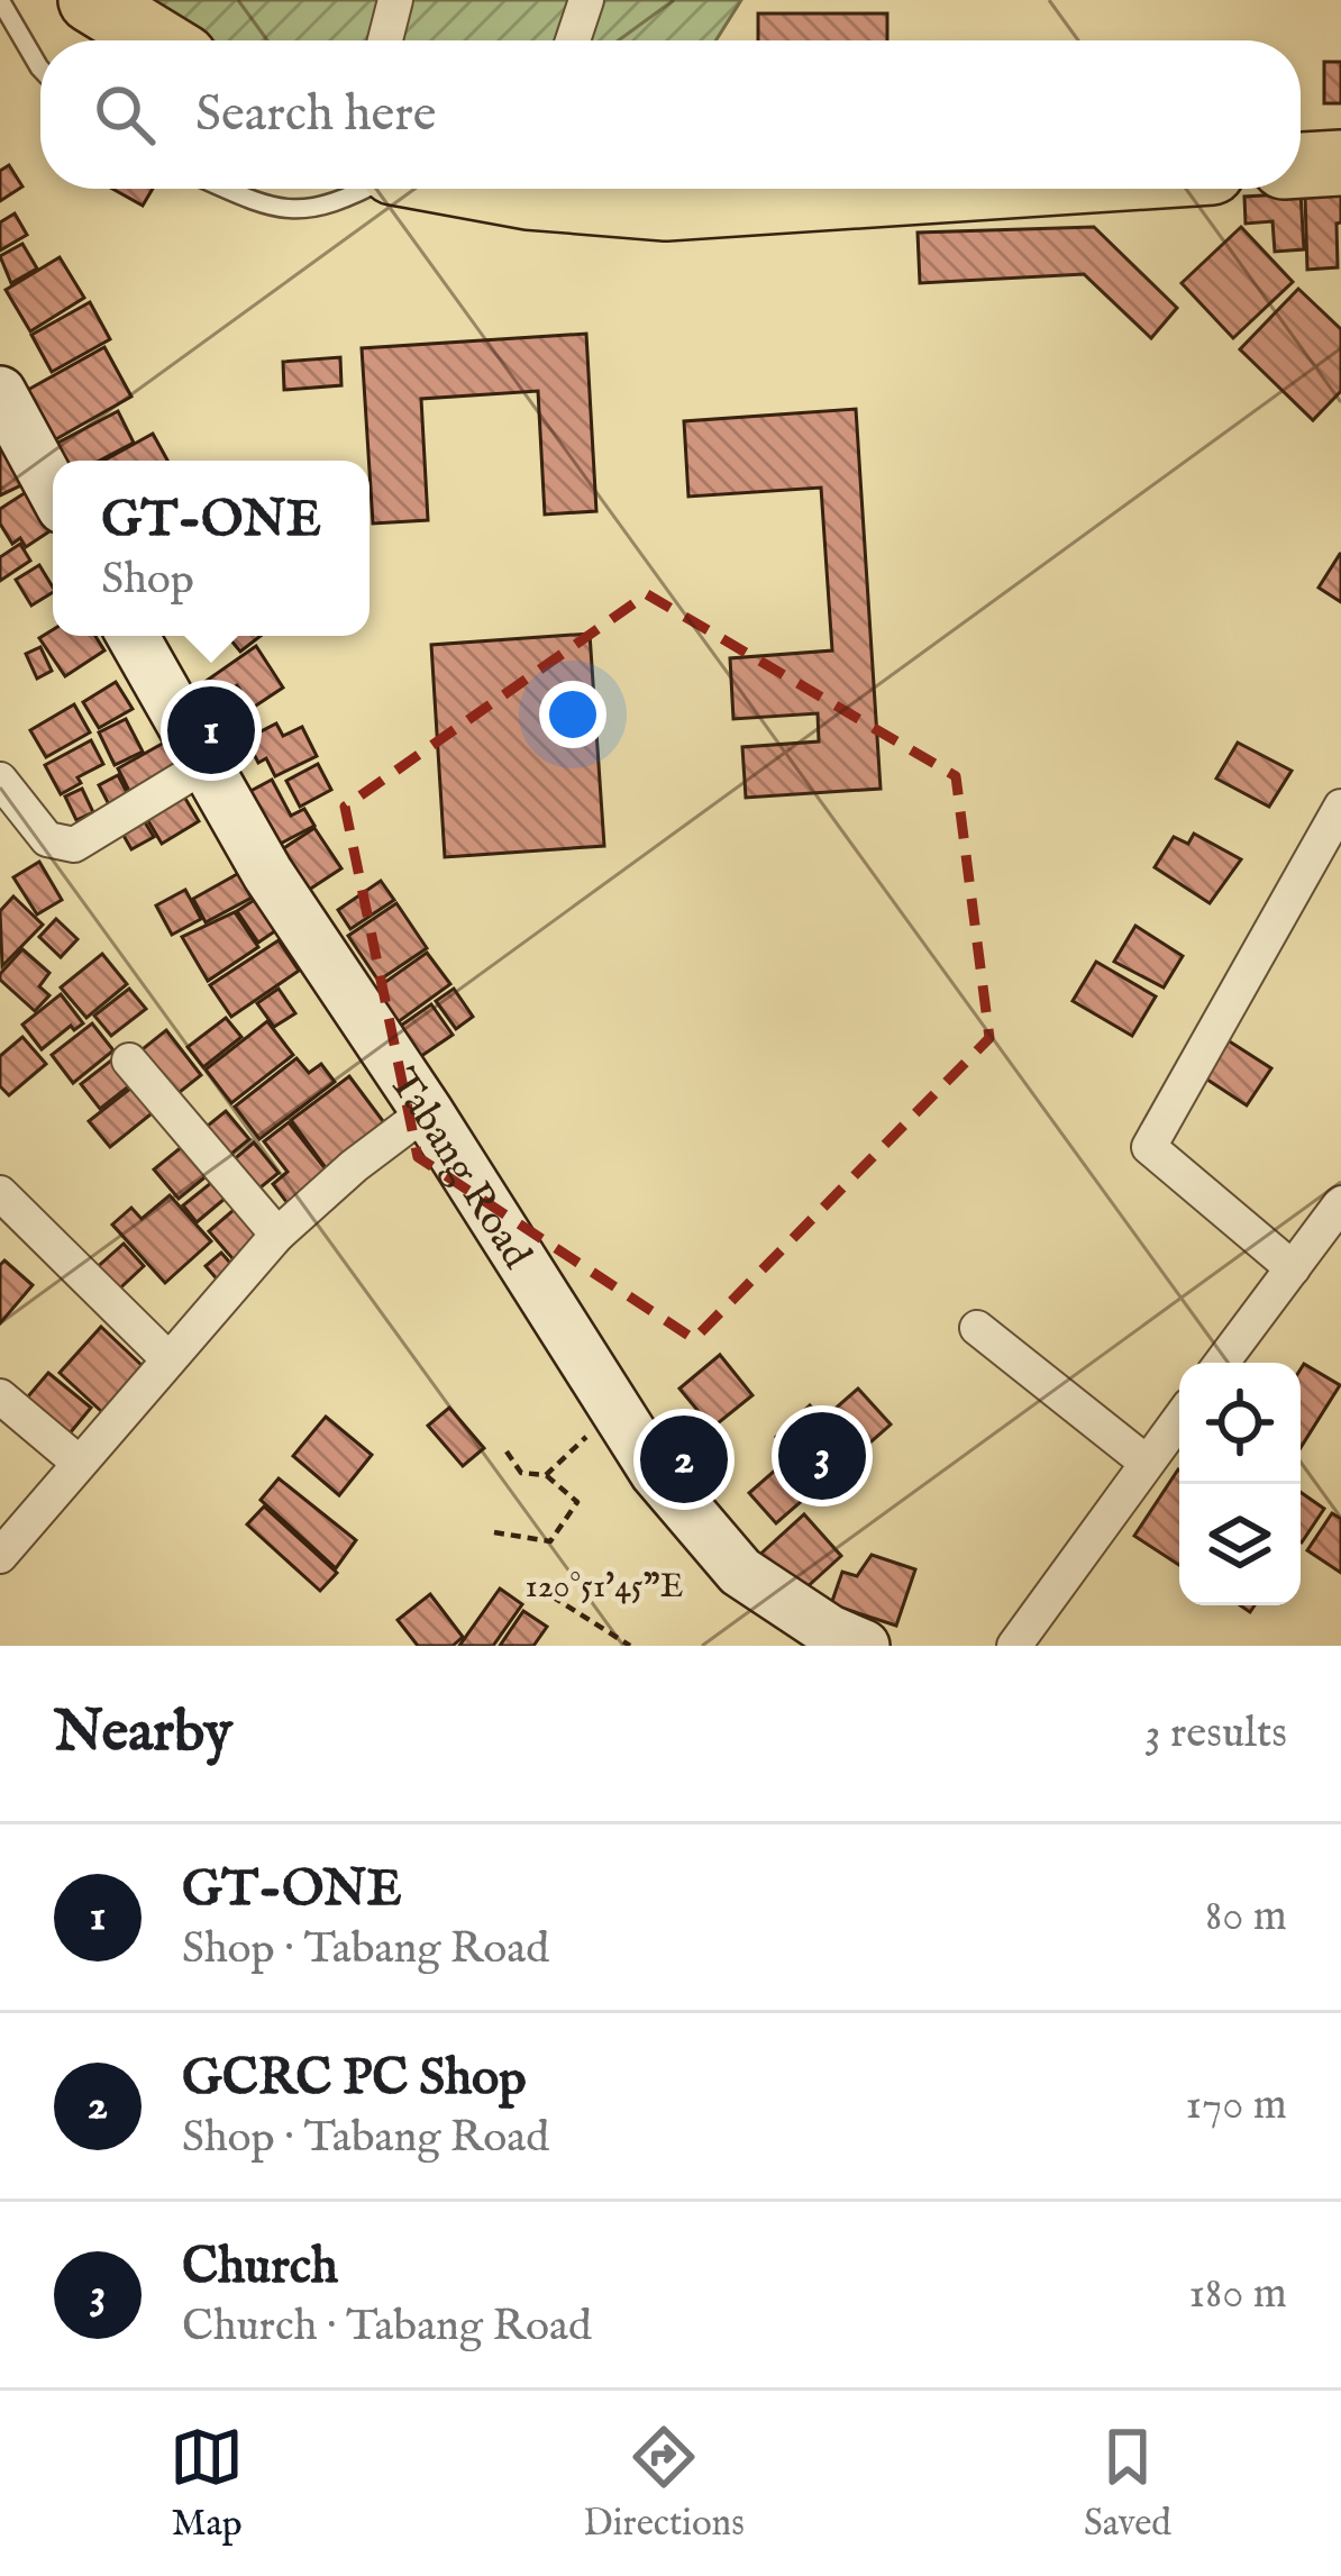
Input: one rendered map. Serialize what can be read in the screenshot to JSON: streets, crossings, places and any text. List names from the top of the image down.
{
  "streets": {
    "main road": ["Tabang Road"]
  },
  "page": {
    "search": "Search here",
    "popup": ["GT-ONE", "Shop"],
    "pins": ["1", "3", "2"],
    "heading": ["Nearby", "3 results"],
    "list": [
      {
        "mark": "1",
        "name": "GT-ONE",
        "note": "Shop · Tabang Road",
        "value": "80 m"
      },
      {
        "mark": "2",
        "name": "GCRC PC Shop",
        "note": "Shop · Tabang Road",
        "value": "170 m"
      },
      {
        "mark": "3",
        "name": "Church",
        "note": "Church · Tabang Road",
        "value": "180 m"
      }
    ],
    "nav": ["Map", "Directions", "Saved"]
  },
  "coordinates": ["120°51'45\"E"]
}
